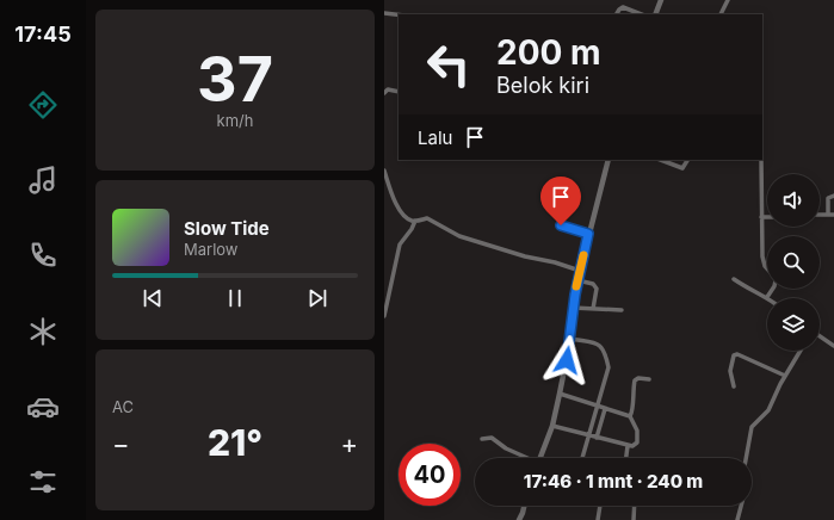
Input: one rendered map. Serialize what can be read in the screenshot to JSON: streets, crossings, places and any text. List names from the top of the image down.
{
  "page": {
    "tabs": "17:45",
    "tile": [
      ["37", "km/h"],
      "AC"
    ],
    "turn": ["200 m", "Belok kiri"],
    "then": "Lalu",
    "song": ["Slow Tide", "Marlow"],
    "heat": ["−", "21°", "+"],
    "limit": "40",
    "trip": "17:46 · 1 mnt · 240 m"
  }
}
